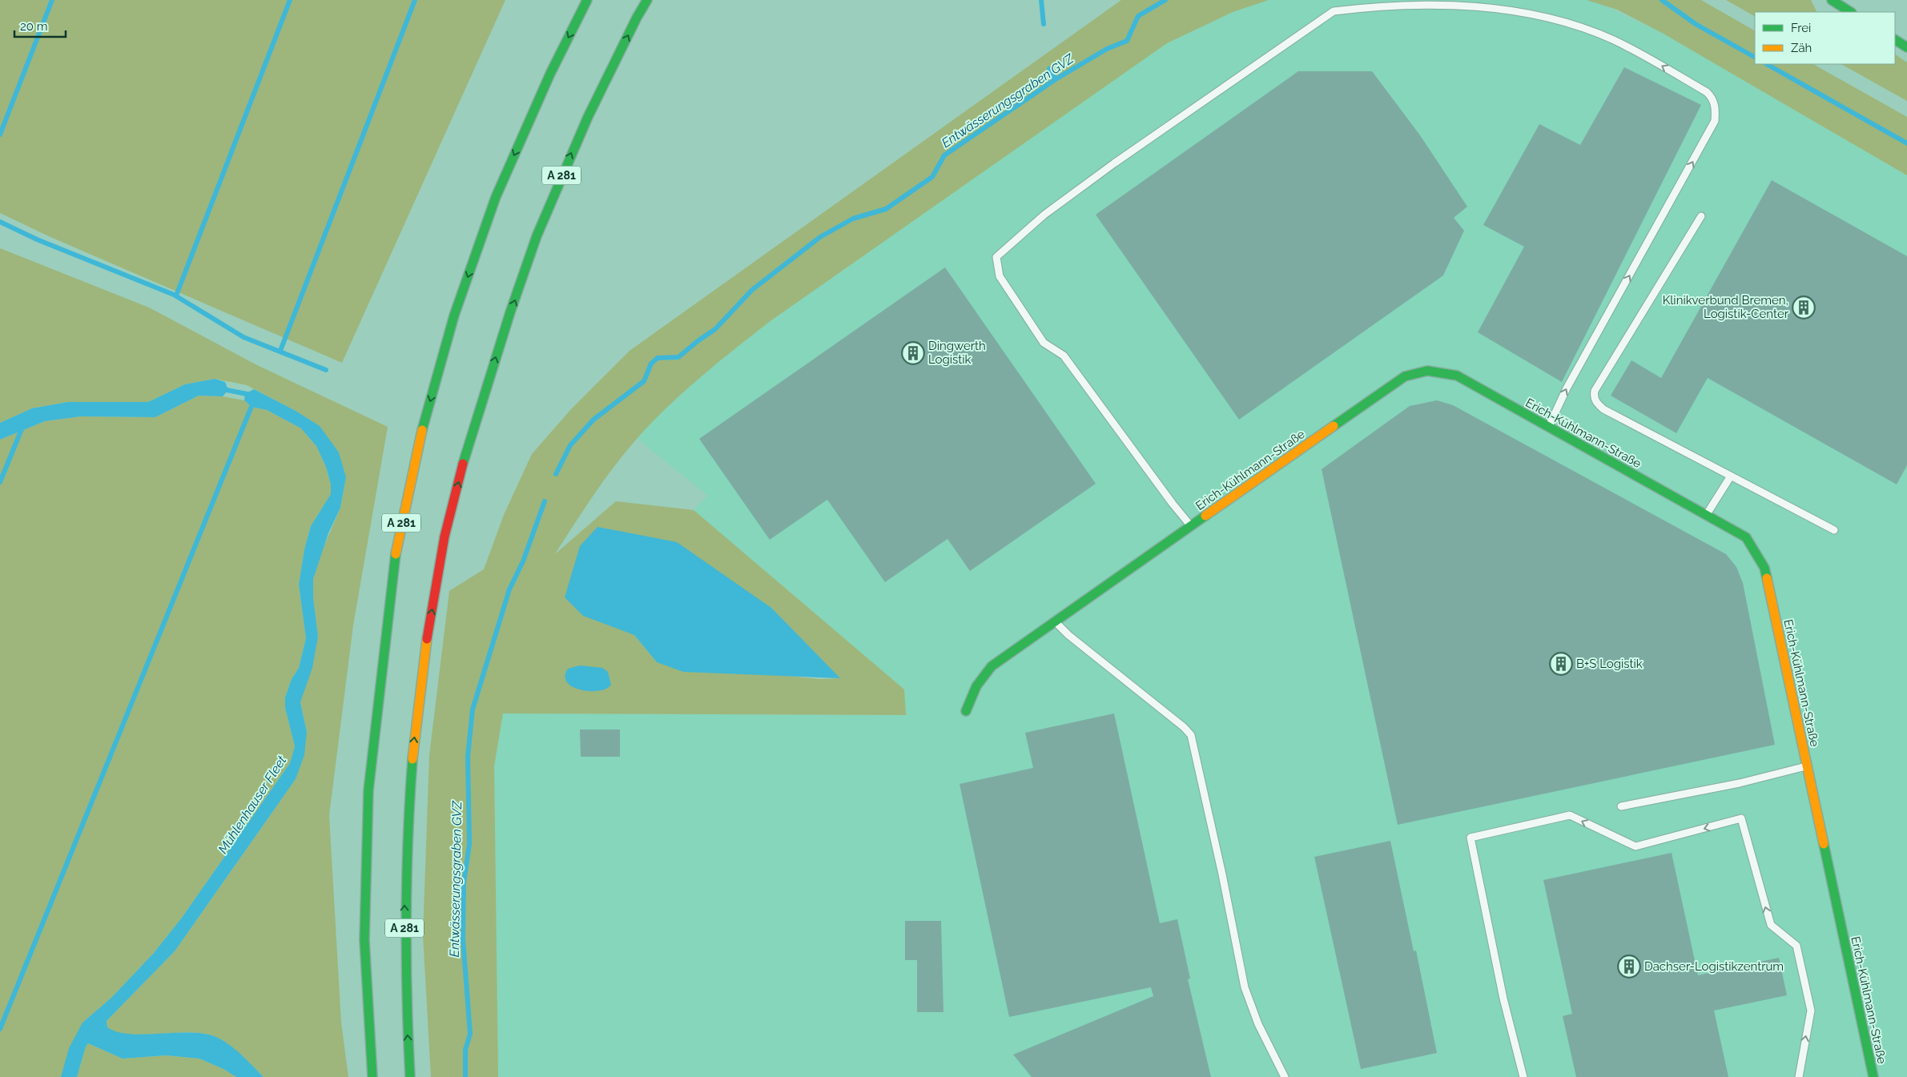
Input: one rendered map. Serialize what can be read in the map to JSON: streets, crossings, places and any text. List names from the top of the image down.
{
  "streets": {
    "main road": ["A 281", "Erich-Kühlmann-Straße"]
  },
  "water": ["Entwässerungsgraben GVZ", "Mühlenhauser Fleet"],
  "places": {
    "building": [
      "Klinikverbund Bremen, Logistik-Center",
      "Dingwerth Logistik",
      "B+S Logistik",
      "Dachser-Logistikzentrum"
    ]
  },
  "legend": ["Frei", "Zäh"],
  "scale_bar": "20 m"
}
